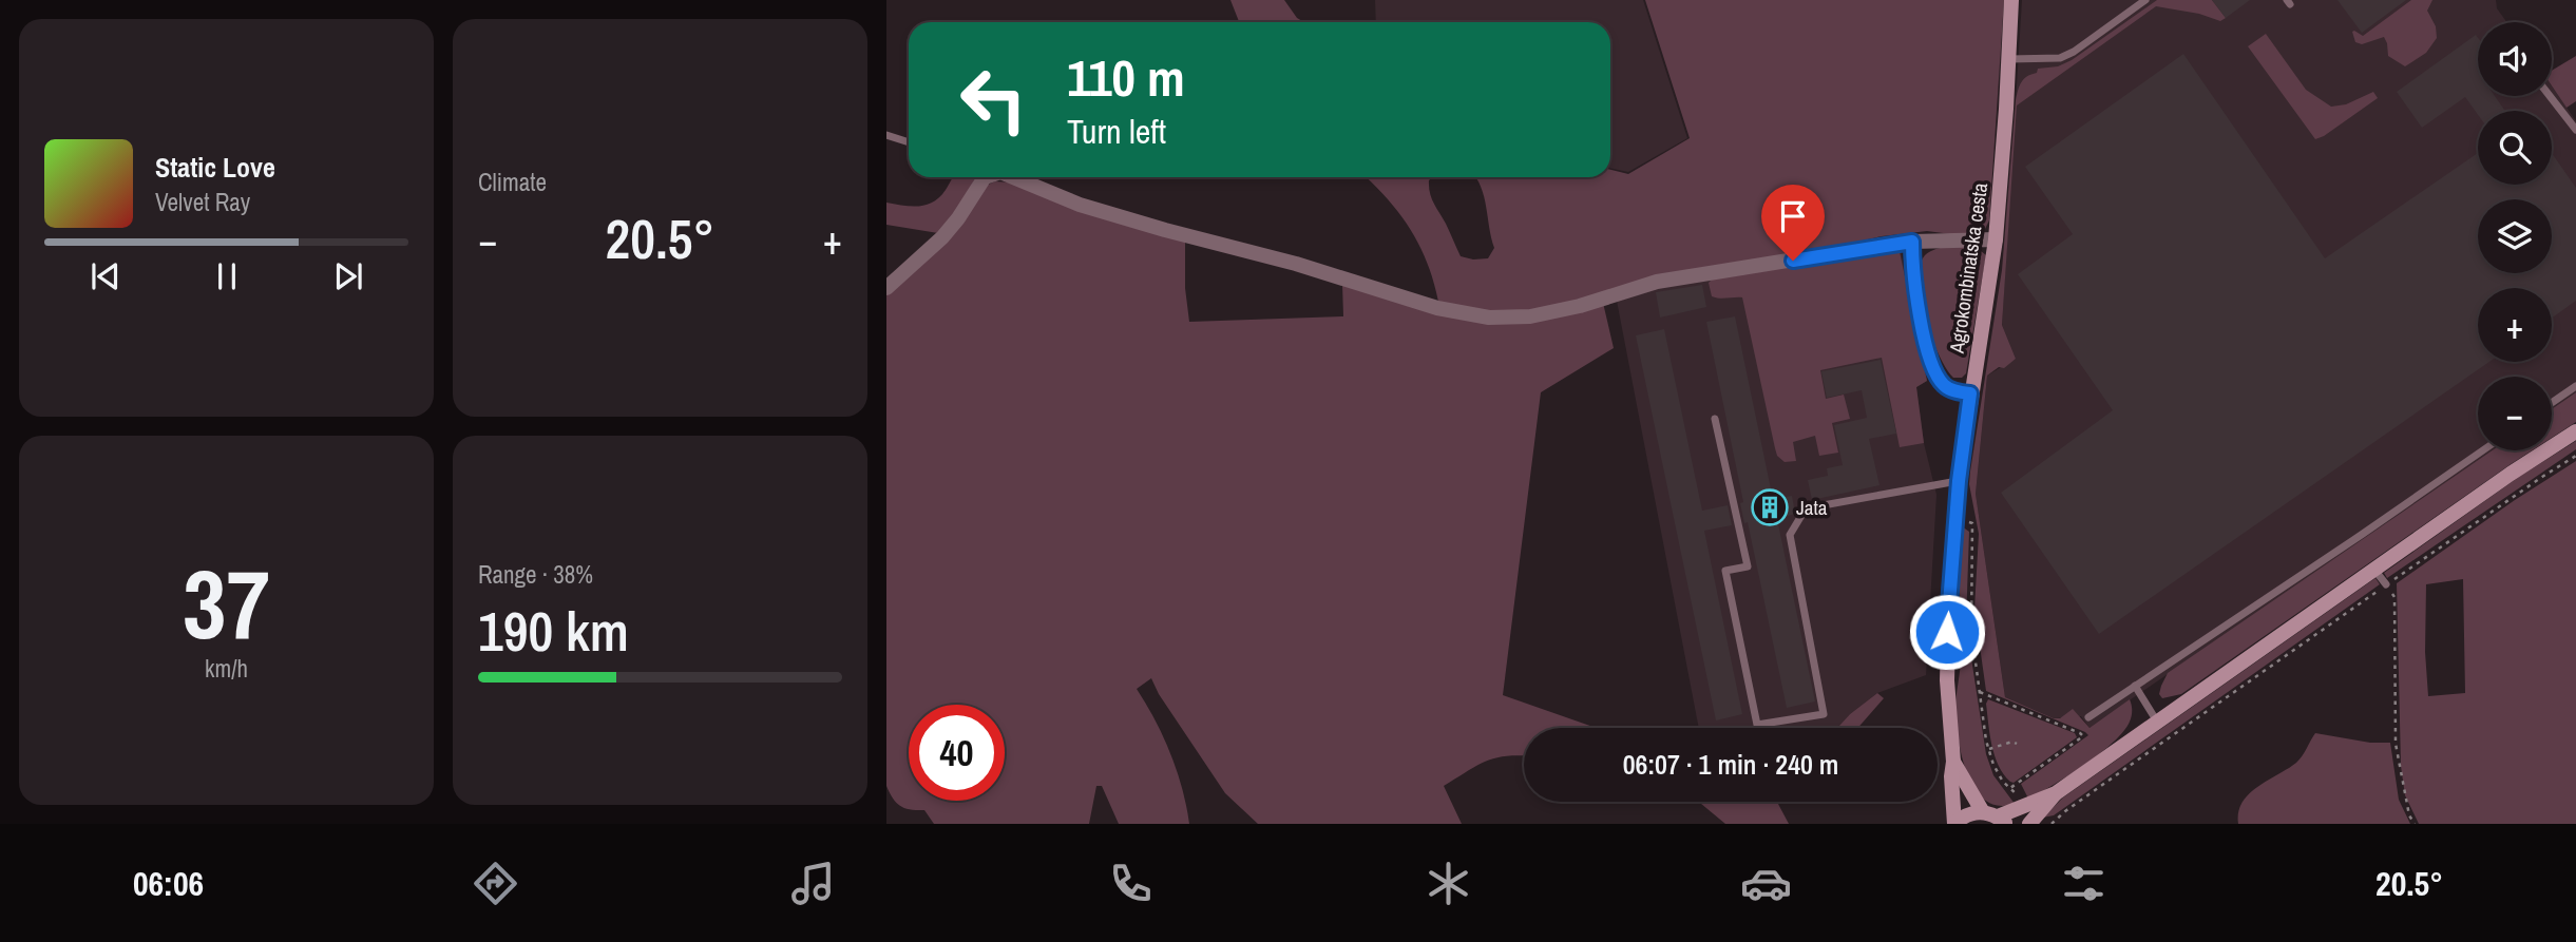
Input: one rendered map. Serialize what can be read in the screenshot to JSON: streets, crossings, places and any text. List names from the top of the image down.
{
  "streets": {
    "street": ["Agrokombinatska cesta"]
  },
  "places": {
    "building": ["Jata"]
  },
  "page": {
    "tile": [
      "Climate",
      ["37", "km/h"],
      ["Range · 38%", "190 km"]
    ],
    "map_buttons": ["+", "−"],
    "turn": ["110 m", "Turn left"],
    "song": ["Static Love", "Velvet Ray"],
    "heat": ["−", "20.5°", "+"],
    "limit": "40",
    "trip": "06:07 · 1 min · 240 m",
    "tabs": ["06:06", "20.5°"]
  }
}
